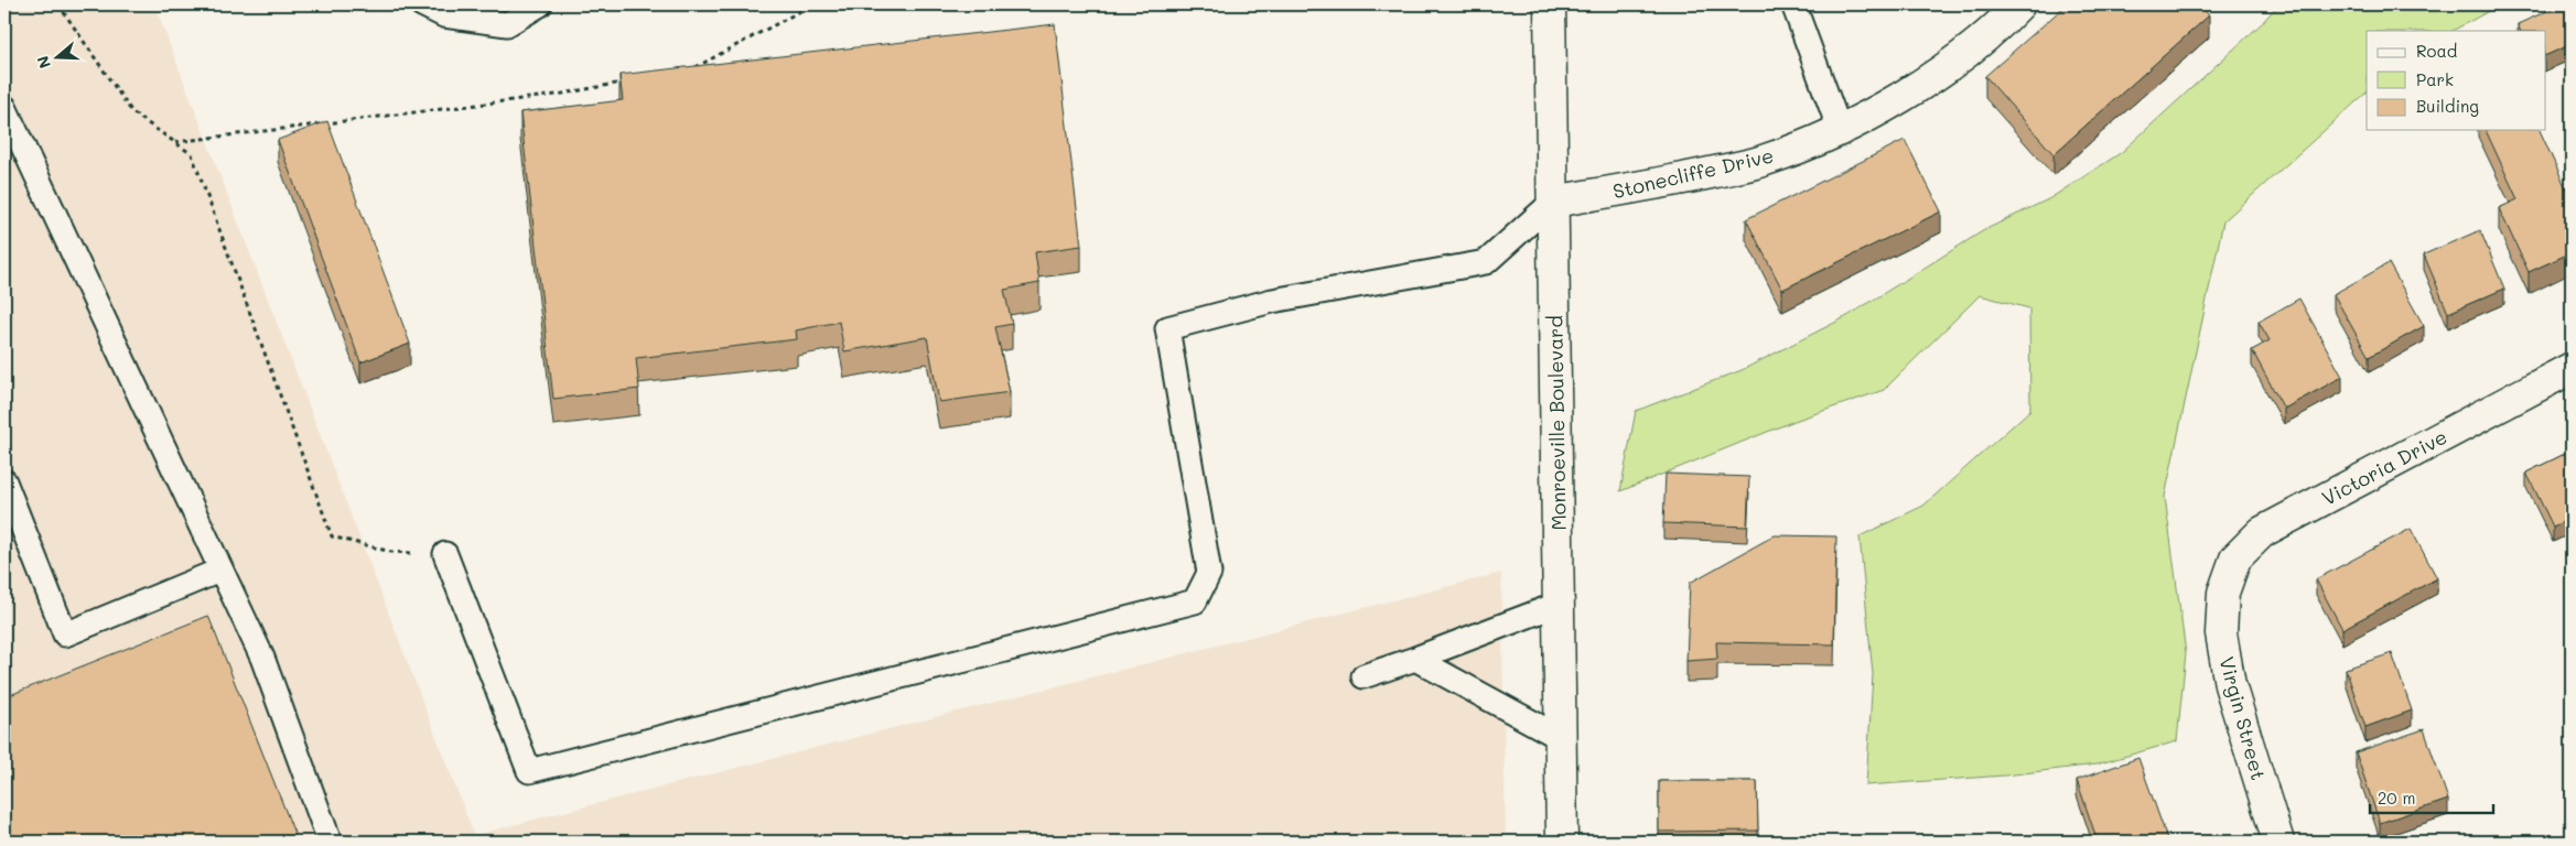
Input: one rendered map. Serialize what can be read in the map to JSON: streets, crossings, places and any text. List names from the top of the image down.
{
  "streets": {
    "street": [
      "Stonecliffe Drive",
      "Monroeville Boulevard",
      "Victoria Drive",
      "Virgin Street"
    ]
  },
  "crossings": [
    ["Stonecliffe Drive", "Monroeville Boulevard"],
    ["Victoria Drive", "Virgin Street"]
  ],
  "legend": ["Road", "Park", "Building"],
  "scale_bar": "20 m",
  "north": "left"
}
